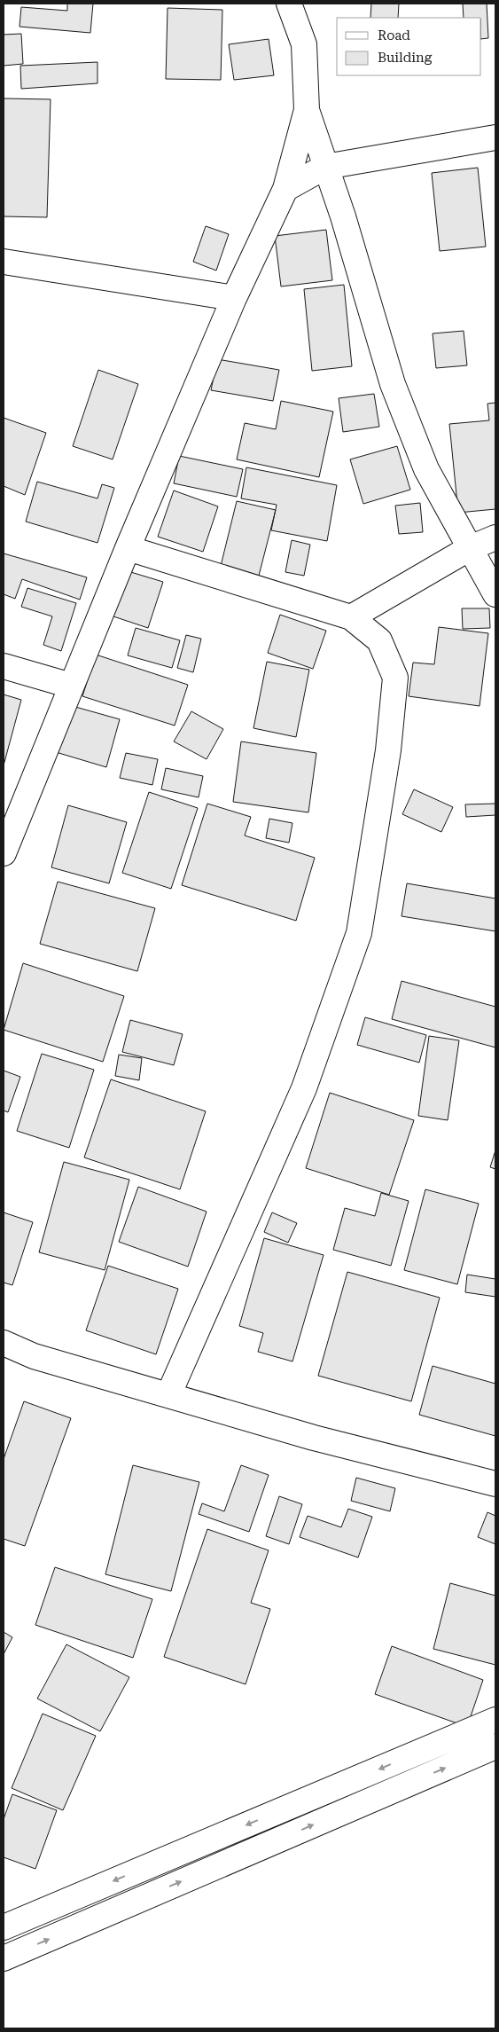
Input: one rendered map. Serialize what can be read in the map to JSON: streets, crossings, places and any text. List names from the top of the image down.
{
  "legend": ["Road", "Building"]
}
